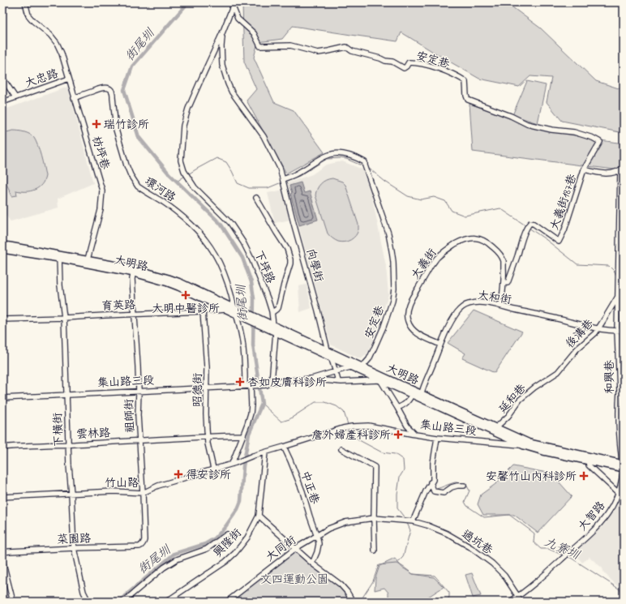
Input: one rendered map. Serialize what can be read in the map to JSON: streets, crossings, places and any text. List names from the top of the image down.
{
  "streets": {
    "main road": ["大明路", "集山路三段"],
    "street": [
      "安定巷",
      "大忠路",
      "枋坪巷",
      "環河路",
      "大義街187巷",
      "大義街",
      "向學街",
      "下坪路",
      "大和街",
      "育英路",
      "後溝巷",
      "和興巷",
      "昭德街",
      "延和巷",
      "祖師街",
      "下橫街",
      "雲林路",
      "竹山路",
      "中正巷",
      "大智路",
      "菜園路",
      "過坑巷",
      "興隆街",
      "大同街"
    ]
  },
  "crossings": [
    ["安定巷", "大義街187巷"],
    ["安定巷", "大明路"],
    ["安定巷", "向學街"],
    ["大忠路", "枋坪巷"],
    ["枋坪巷", "環河路"],
    ["枋坪巷", "大明路"],
    ["環河路", "大明路"],
    ["環河路", "育英路"],
    ["大義街187巷", "大義街"],
    ["大明路", "向學街"],
    ["大明路", "下坪路"],
    ["大明路", "大和街"],
    ["大明路", "育英路"],
    ["大明路", "集山路三段"],
    ["大明路", "延和巷"],
    ["大明路", "祖師街"],
    ["大明路", "下橫街"],
    ["大義街", "大和街"],
    ["下坪路", "集山路三段"],
    ["大和街", "後溝巷"],
    ["大和街", "和興巷"],
    ["育英路", "昭德街"],
    ["育英路", "祖師街"],
    ["育英路", "下橫街"],
    ["後溝巷", "和興巷"],
    ["後溝巷", "延和巷"],
    ["和興巷", "集山路三段"],
    ["和興巷", "大智路"],
    ["集山路三段", "昭德街"],
    ["集山路三段", "祖師街"],
    ["集山路三段", "下橫街"],
    ["集山路三段", "大智路"],
    ["昭德街", "雲林路"],
    ["昭德街", "竹山路"],
    ["祖師街", "雲林路"],
    ["祖師街", "竹山路"],
    ["祖師街", "菜園路"],
    ["下橫街", "雲林路"],
    ["下橫街", "竹山路"],
    ["下橫街", "菜園路"],
    ["竹山路", "興隆街"],
    ["中正巷", "大同街"],
    ["大智路", "過坑巷"]
  ],
  "water": ["街尾圳", "九寮圳"],
  "parks": ["文四運動公園"],
  "places": {
    "health": [
      "瑞竹診所",
      "大明中醫診所",
      "杏如皮膚科診所",
      "詹外婦產科診所",
      "得安診所",
      "安馨竹山內科診所"
    ]
  }
}
